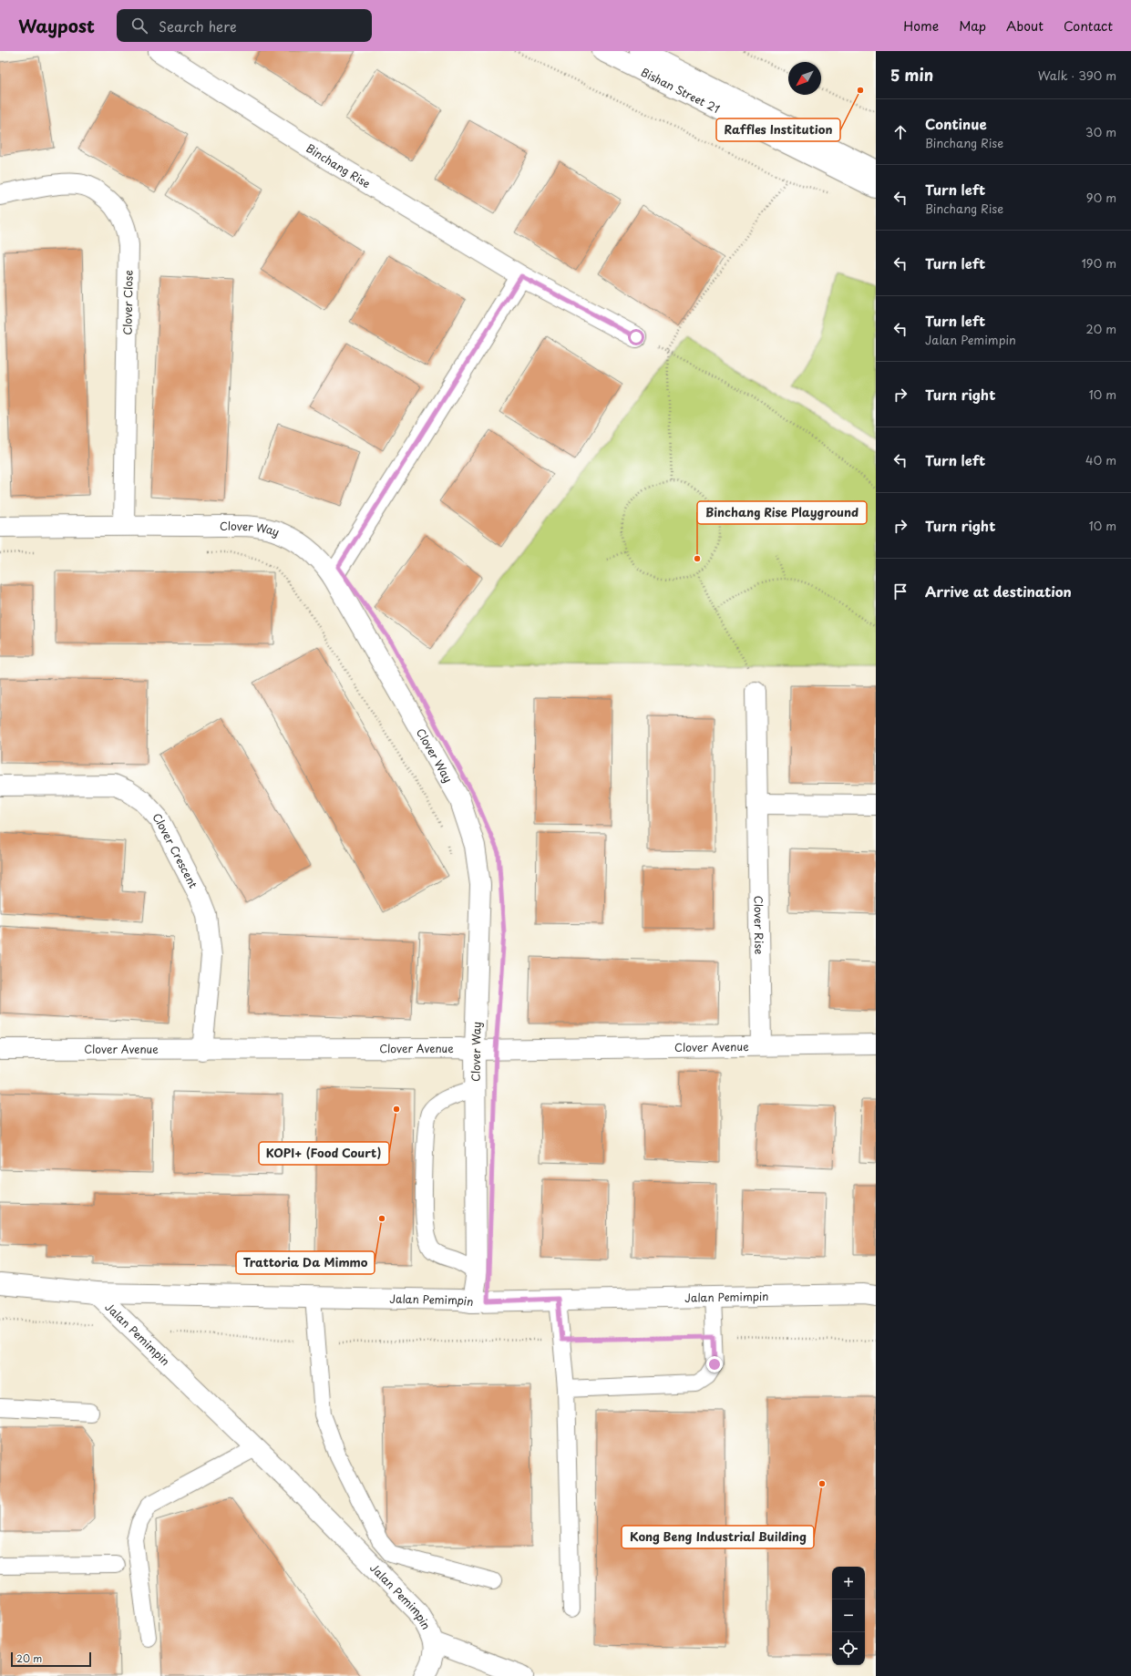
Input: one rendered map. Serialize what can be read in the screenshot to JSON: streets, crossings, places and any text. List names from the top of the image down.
{
  "streets": {
    "street": [
      "Bishan Street 21",
      "Binchang Rise",
      "Clover Close",
      "Clover Way",
      "Clover Crescent",
      "Clover Rise",
      "Clover Avenue",
      "Jalan Pemimpin"
    ]
  },
  "crossings": [
    ["Clover Close", "Clover Way"],
    ["Clover Way", "Clover Avenue"],
    ["Clover Way", "Jalan Pemimpin"],
    ["Clover Crescent", "Clover Avenue"],
    ["Clover Rise", "Clover Avenue"]
  ],
  "places": [
    "Raffles Institution",
    "Binchang Rise Playground",
    "KOPI+ (Food Court)",
    "Trattoria Da Mimmo",
    "Kong Beng Industrial Building"
  ],
  "scale_bar": "20 m",
  "north": "bottom left",
  "page": {
    "header": "Waypost",
    "search": "Search here",
    "nav": [
      "Home",
      "Map",
      "About",
      "Contact"
    ],
    "heading": ["5 min", "Walk · 390 m"],
    "list": [
      ["Continue", "Binchang Rise", "30 m"],
      ["Turn left", "Binchang Rise", "90 m"],
      ["Turn left", "190 m"],
      ["Turn left", "Jalan Pemimpin", "20 m"],
      ["Turn right", "10 m"],
      ["Turn left", "40 m"],
      ["Turn right", "10 m"],
      "Arrive at destination"
    ],
    "map_buttons": ["+", "−"],
    "scale": "20 m"
  }
}
